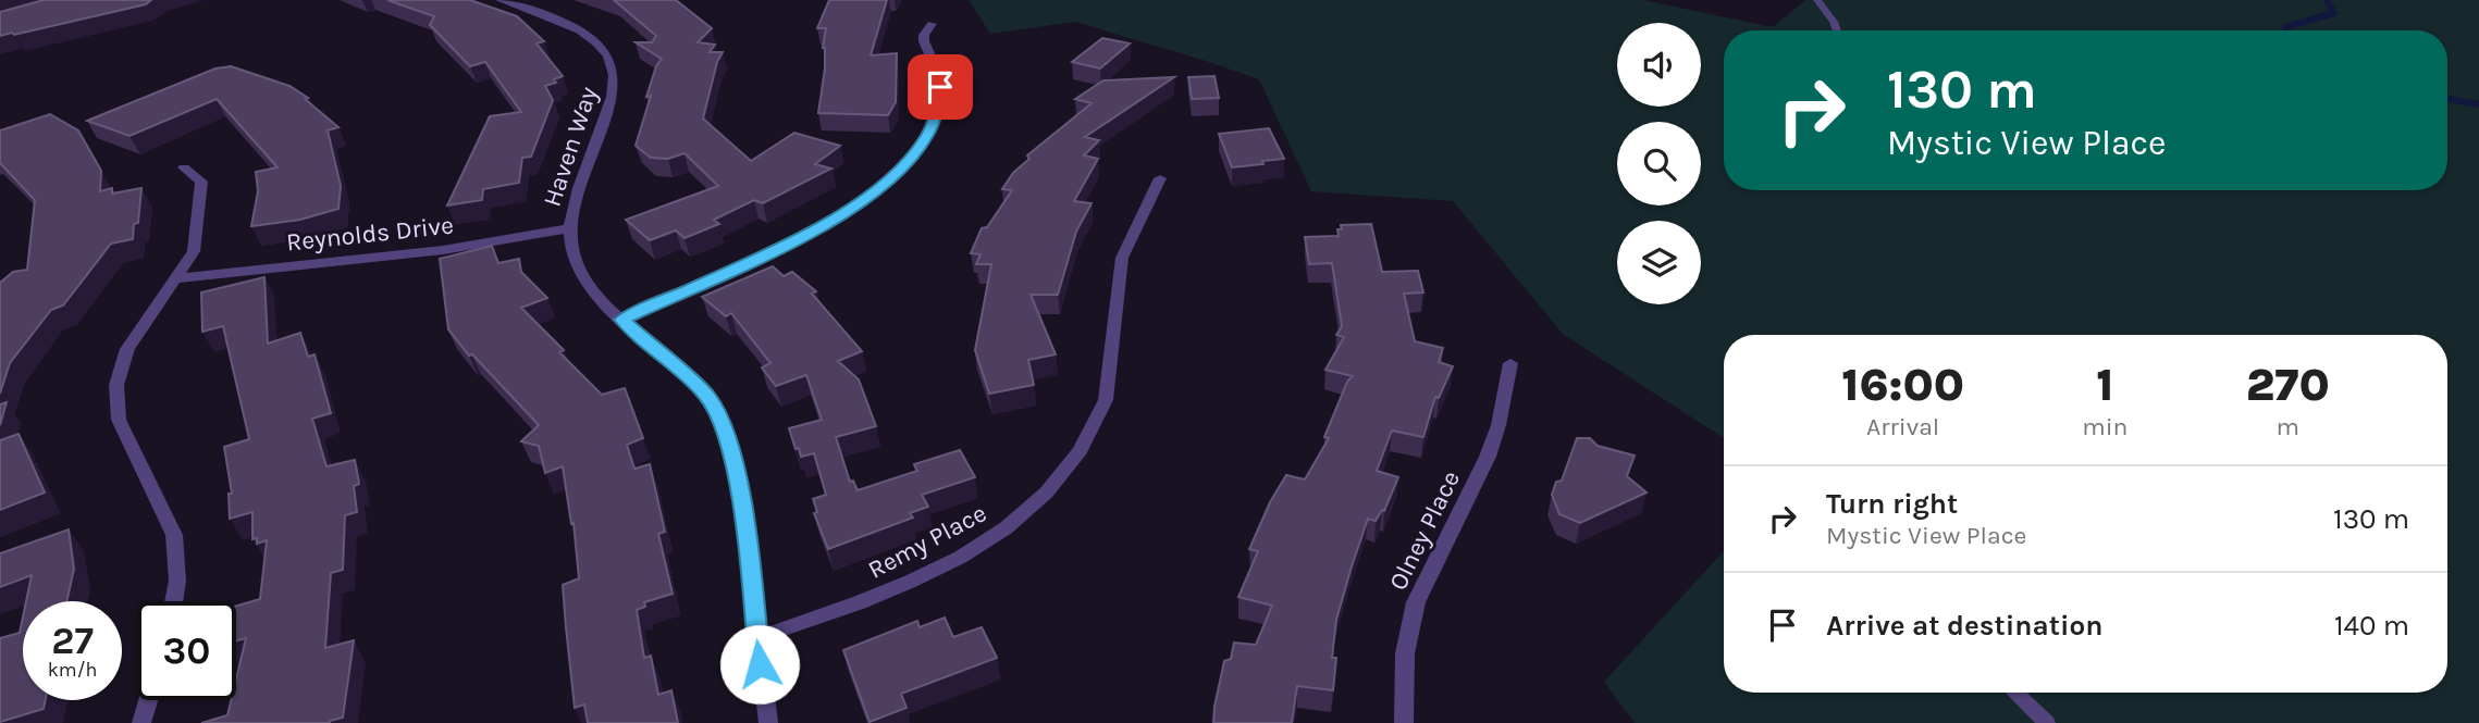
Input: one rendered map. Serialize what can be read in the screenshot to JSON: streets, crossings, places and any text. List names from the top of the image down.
{
  "streets": {
    "street": [
      "Haven Way",
      "Reynolds Drive",
      "Olney Place",
      "Remy Place"
    ]
  },
  "crossings": [
    ["Haven Way", "Reynolds Drive"],
    ["Haven Way", "Remy Place"]
  ],
  "page": {
    "turn": ["130 m", "Mystic View Place"],
    "eta": [
      "16:00",
      "Arrival",
      "1",
      "min",
      "270",
      "m"
    ],
    "list": [
      {
        "name": "Turn right",
        "note": "Mystic View Place",
        "value": "130 m"
      },
      {
        "name": "Arrive at destination",
        "value": "140 m"
      }
    ],
    "speed": "27 km/h",
    "limit": "30"
  }
}
